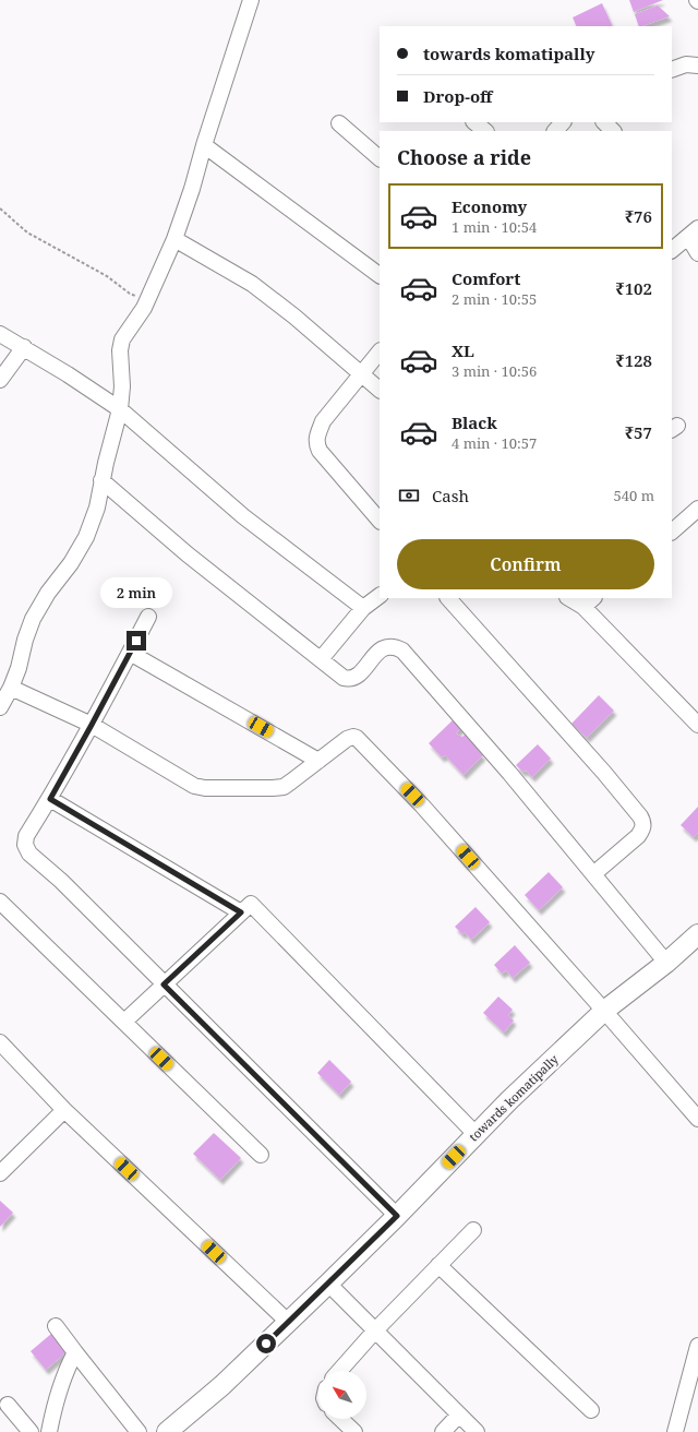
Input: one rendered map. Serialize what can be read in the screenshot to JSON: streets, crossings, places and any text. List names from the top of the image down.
{
  "streets": {
    "street": ["towards komatipally"]
  },
  "north": "top left",
  "page": {
    "banner": ["towards komatipally", "Drop-off"],
    "heading": "Choose a ride",
    "list": [
      {
        "name": "Economy",
        "note": "1 min · 10:54",
        "value": "₹76"
      },
      {
        "name": "Comfort",
        "note": "2 min · 10:55",
        "value": "₹102"
      },
      {
        "name": "XL",
        "note": "3 min · 10:56",
        "value": "₹128"
      },
      {
        "name": "Black",
        "note": "4 min · 10:57",
        "value": "₹57"
      }
    ],
    "pay": ["Cash", "540 m"],
    "buttons": "Confirm",
    "bubble": "2 min"
  }
}
